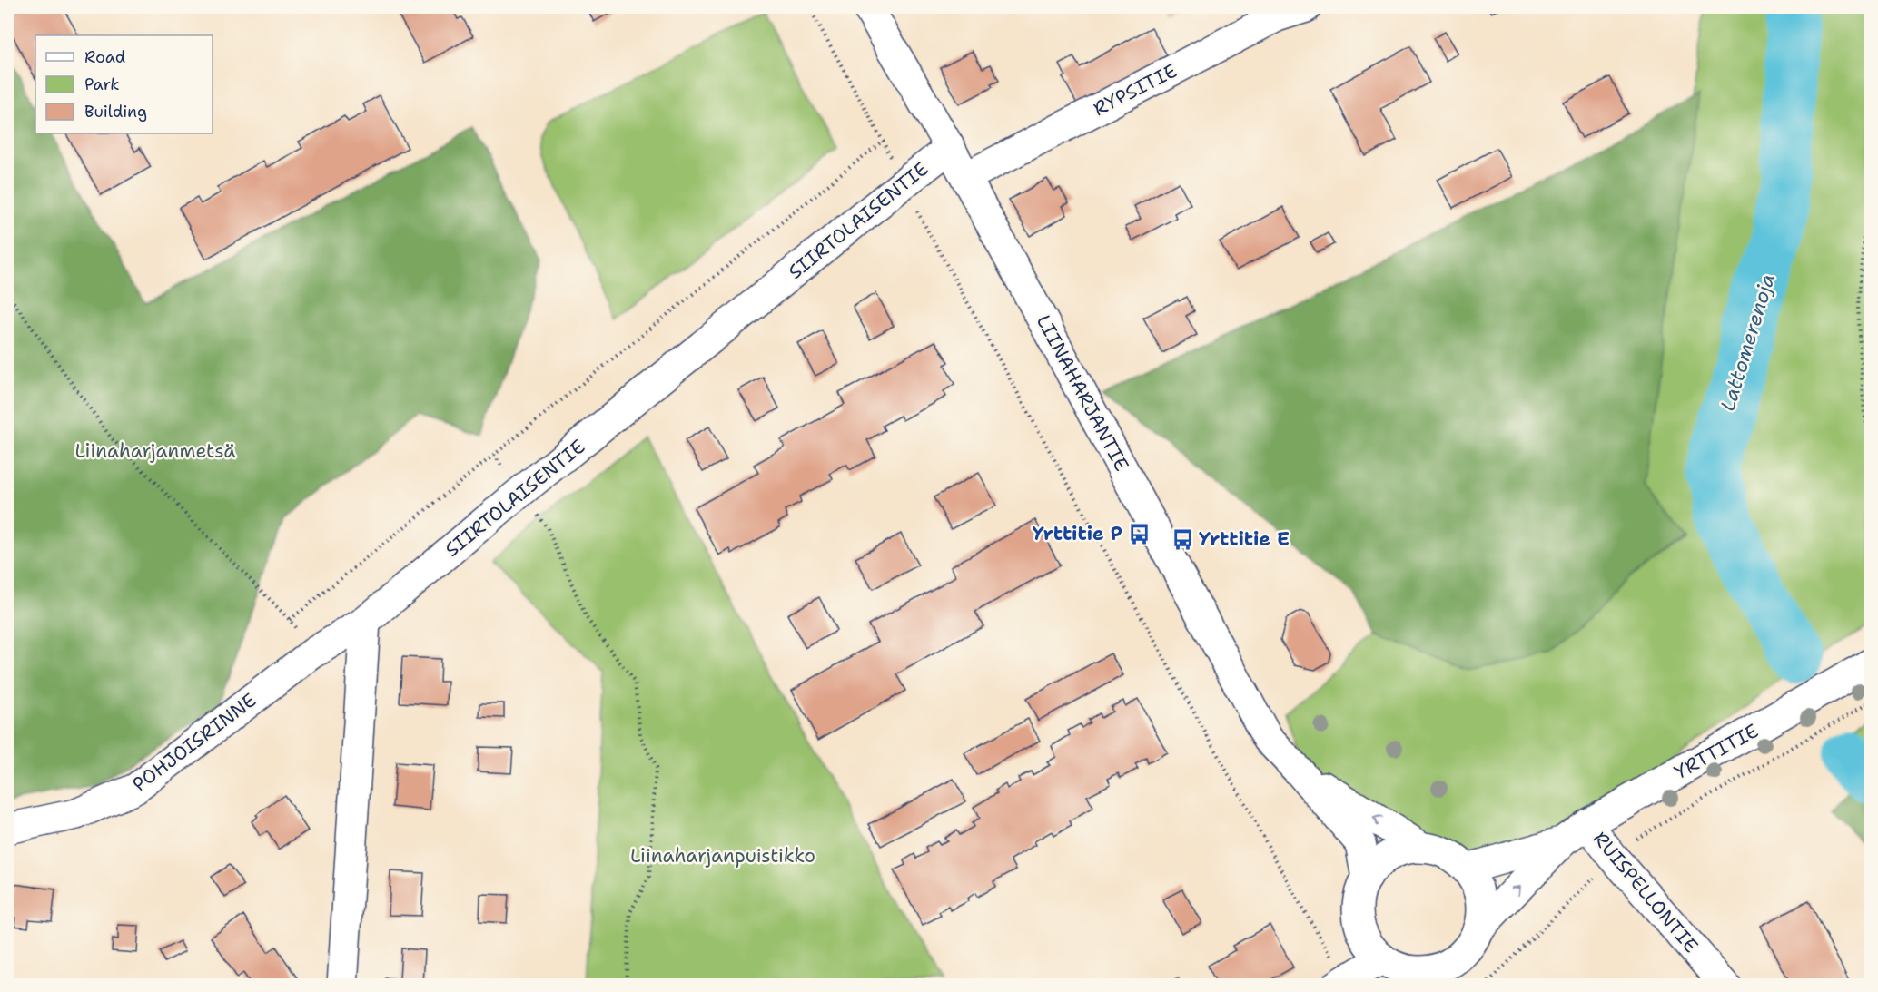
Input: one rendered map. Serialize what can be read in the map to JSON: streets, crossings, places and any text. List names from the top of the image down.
{
  "streets": {
    "street": [
      "RYPSITIE",
      "SIIRTOLAISENTIE",
      "LIINAHARJANTIE",
      "POHJOISRINNE",
      "YRTTITIE",
      "RUISPELLONTIE"
    ]
  },
  "crossings": [
    ["RYPSITIE", "LIINAHARJANTIE"],
    ["SIIRTOLAISENTIE", "LIINAHARJANTIE"],
    ["SIIRTOLAISENTIE", "POHJOISRINNE"],
    ["LIINAHARJANTIE", "YRTTITIE"],
    ["YRTTITIE", "RUISPELLONTIE"]
  ],
  "water": ["Lattomerenoja"],
  "parks": ["Liinaharjanmetsä", "Liinaharjanpuistikko"],
  "places": {
    "bus stop": ["Yrttitie P", "Yrttitie E"]
  },
  "legend": ["Road", "Park", "Building"]
}
